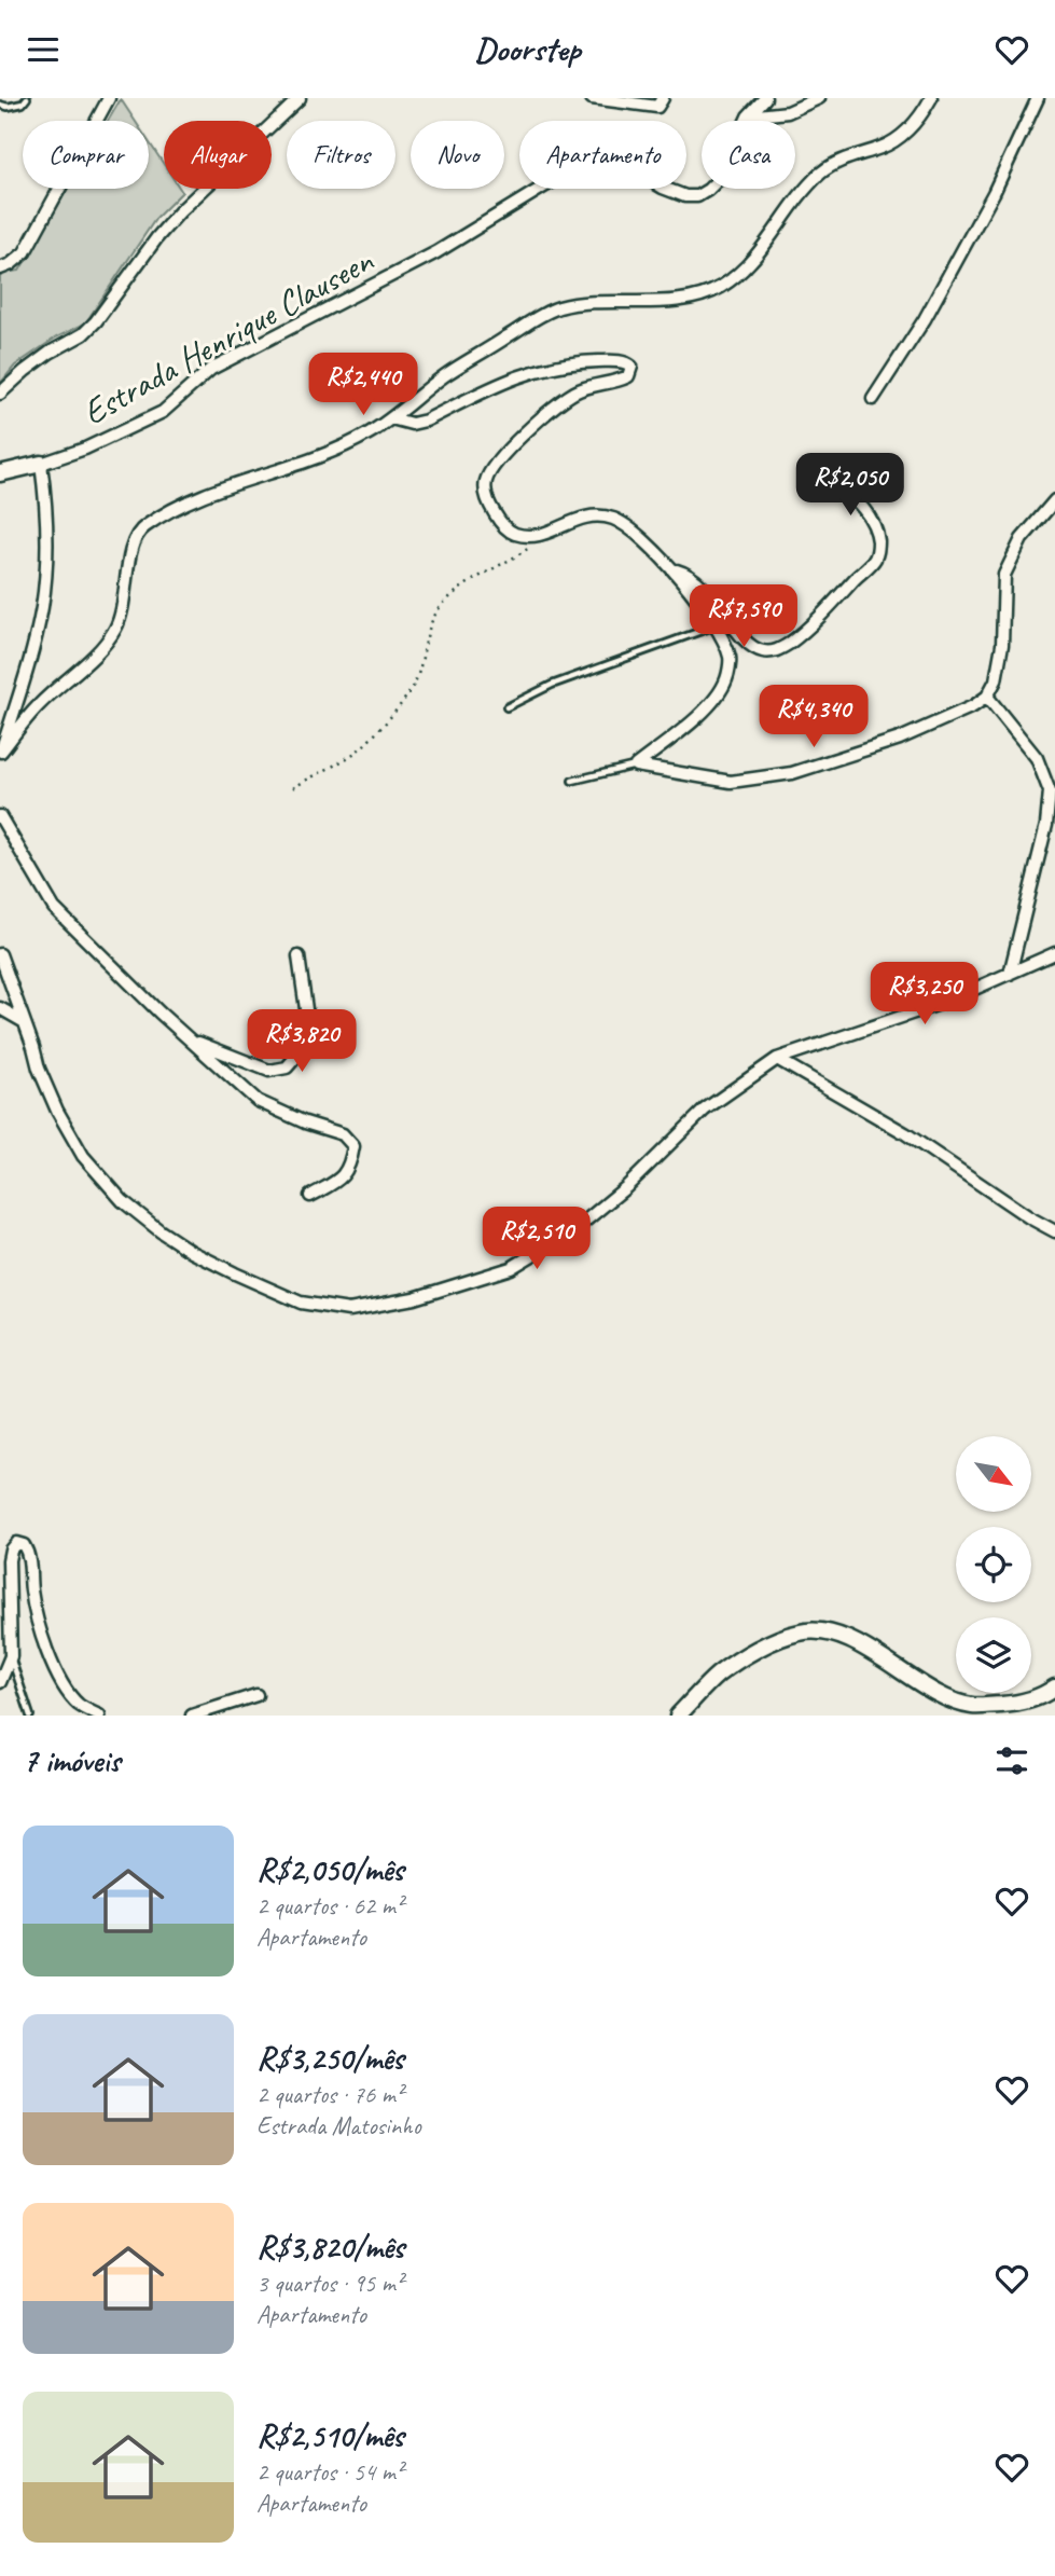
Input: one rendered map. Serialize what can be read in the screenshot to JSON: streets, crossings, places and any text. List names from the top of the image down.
{
  "streets": {
    "street": ["Estrada Henrique Clauseen"]
  },
  "north": "bottom right",
  "page": {
    "header": "Doorstep",
    "chip": [
      "Comprar",
      "Alugar",
      "Filtros",
      "Novo",
      "Apartamento",
      "Casa"
    ],
    "price": [
      "R$2,440",
      "R$2,050",
      "R$7,590",
      "R$4,340",
      "R$3,250",
      "R$3,820",
      "R$2,510"
    ],
    "heading": "7 imóveis",
    "list": [
      {
        "name": "R$2,050/mês",
        "note": "2 quartos · 62 m² · Apartamento"
      },
      {
        "name": "R$3,250/mês",
        "note": "2 quartos · 76 m² · Estrada Matosinho"
      },
      {
        "name": "R$3,820/mês",
        "note": "3 quartos · 95 m² · Apartamento"
      },
      {
        "name": "R$2,510/mês",
        "note": "2 quartos · 54 m² · Apartamento"
      }
    ]
  }
}
